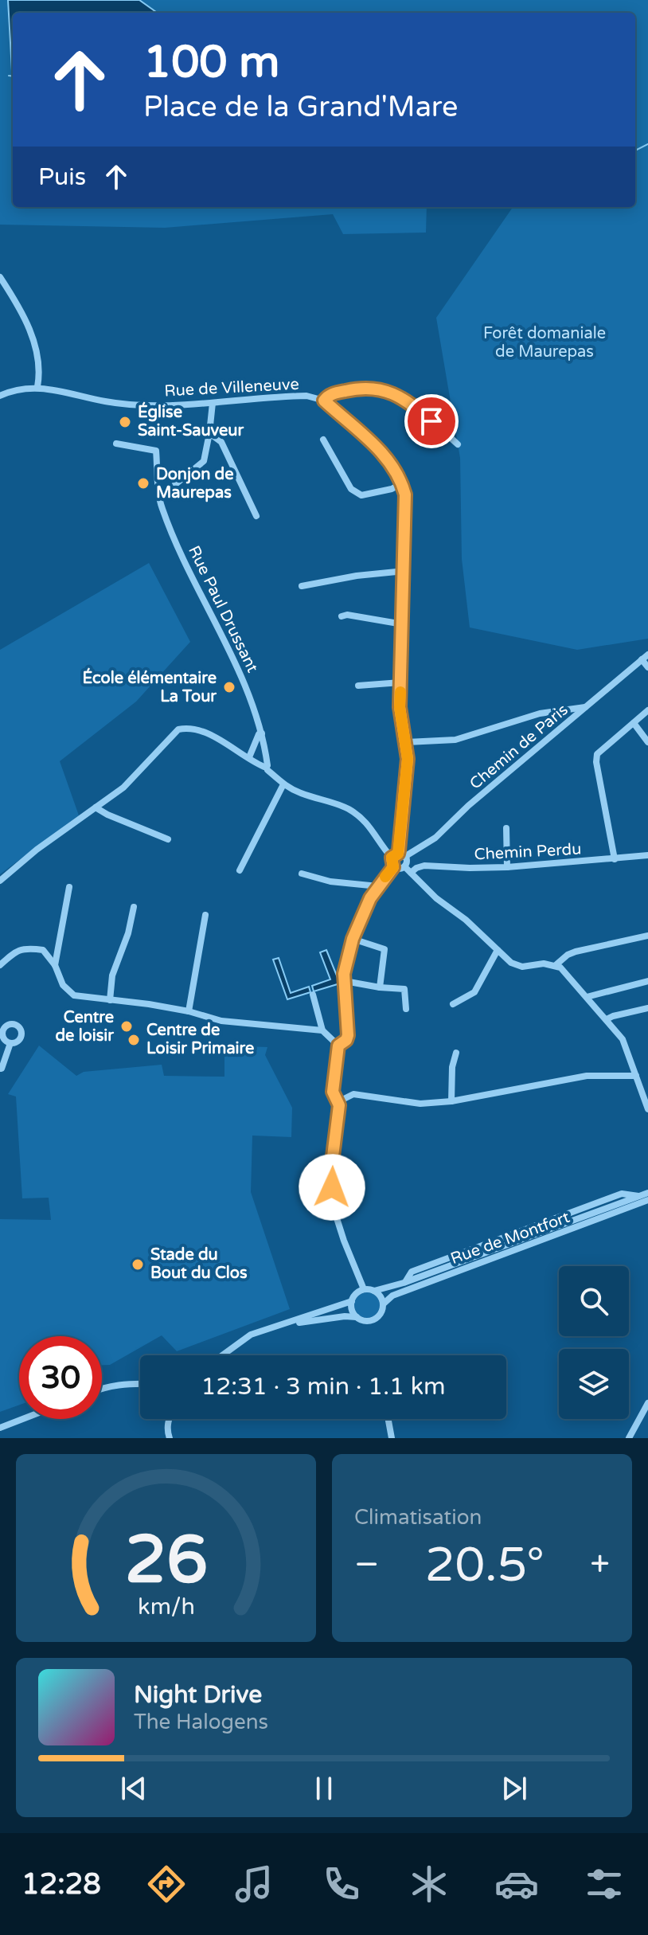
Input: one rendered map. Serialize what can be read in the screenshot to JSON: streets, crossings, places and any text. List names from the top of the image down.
{
  "streets": {
    "street": [
      "Rue de Villeneuve",
      "Rue Paul Drussant",
      "Chemin de Paris",
      "Chemin Perdu",
      "Rue de Montfort"
    ]
  },
  "parks": ["Forêt domaniale de Maurepas"],
  "places": [
    "Église Saint-Sauveur",
    "Donjon de Maurepas",
    "École élémentaire La Tour",
    "Centre de loisir",
    "Centre de Loisir Primaire",
    "Stade du Bout du Clos"
  ],
  "page": {
    "turn": ["100 m", "Place de la Grand'Mare"],
    "then": "Puis",
    "limit": "30",
    "trip": "12:31 · 3 min · 1.1 km",
    "tile": "Climatisation",
    "heat": ["−", "20.5°", "+"],
    "song": ["Night Drive", "The Halogens"],
    "tabs": "12:28",
    "gauge": ["26", "km/h"]
  }
}
